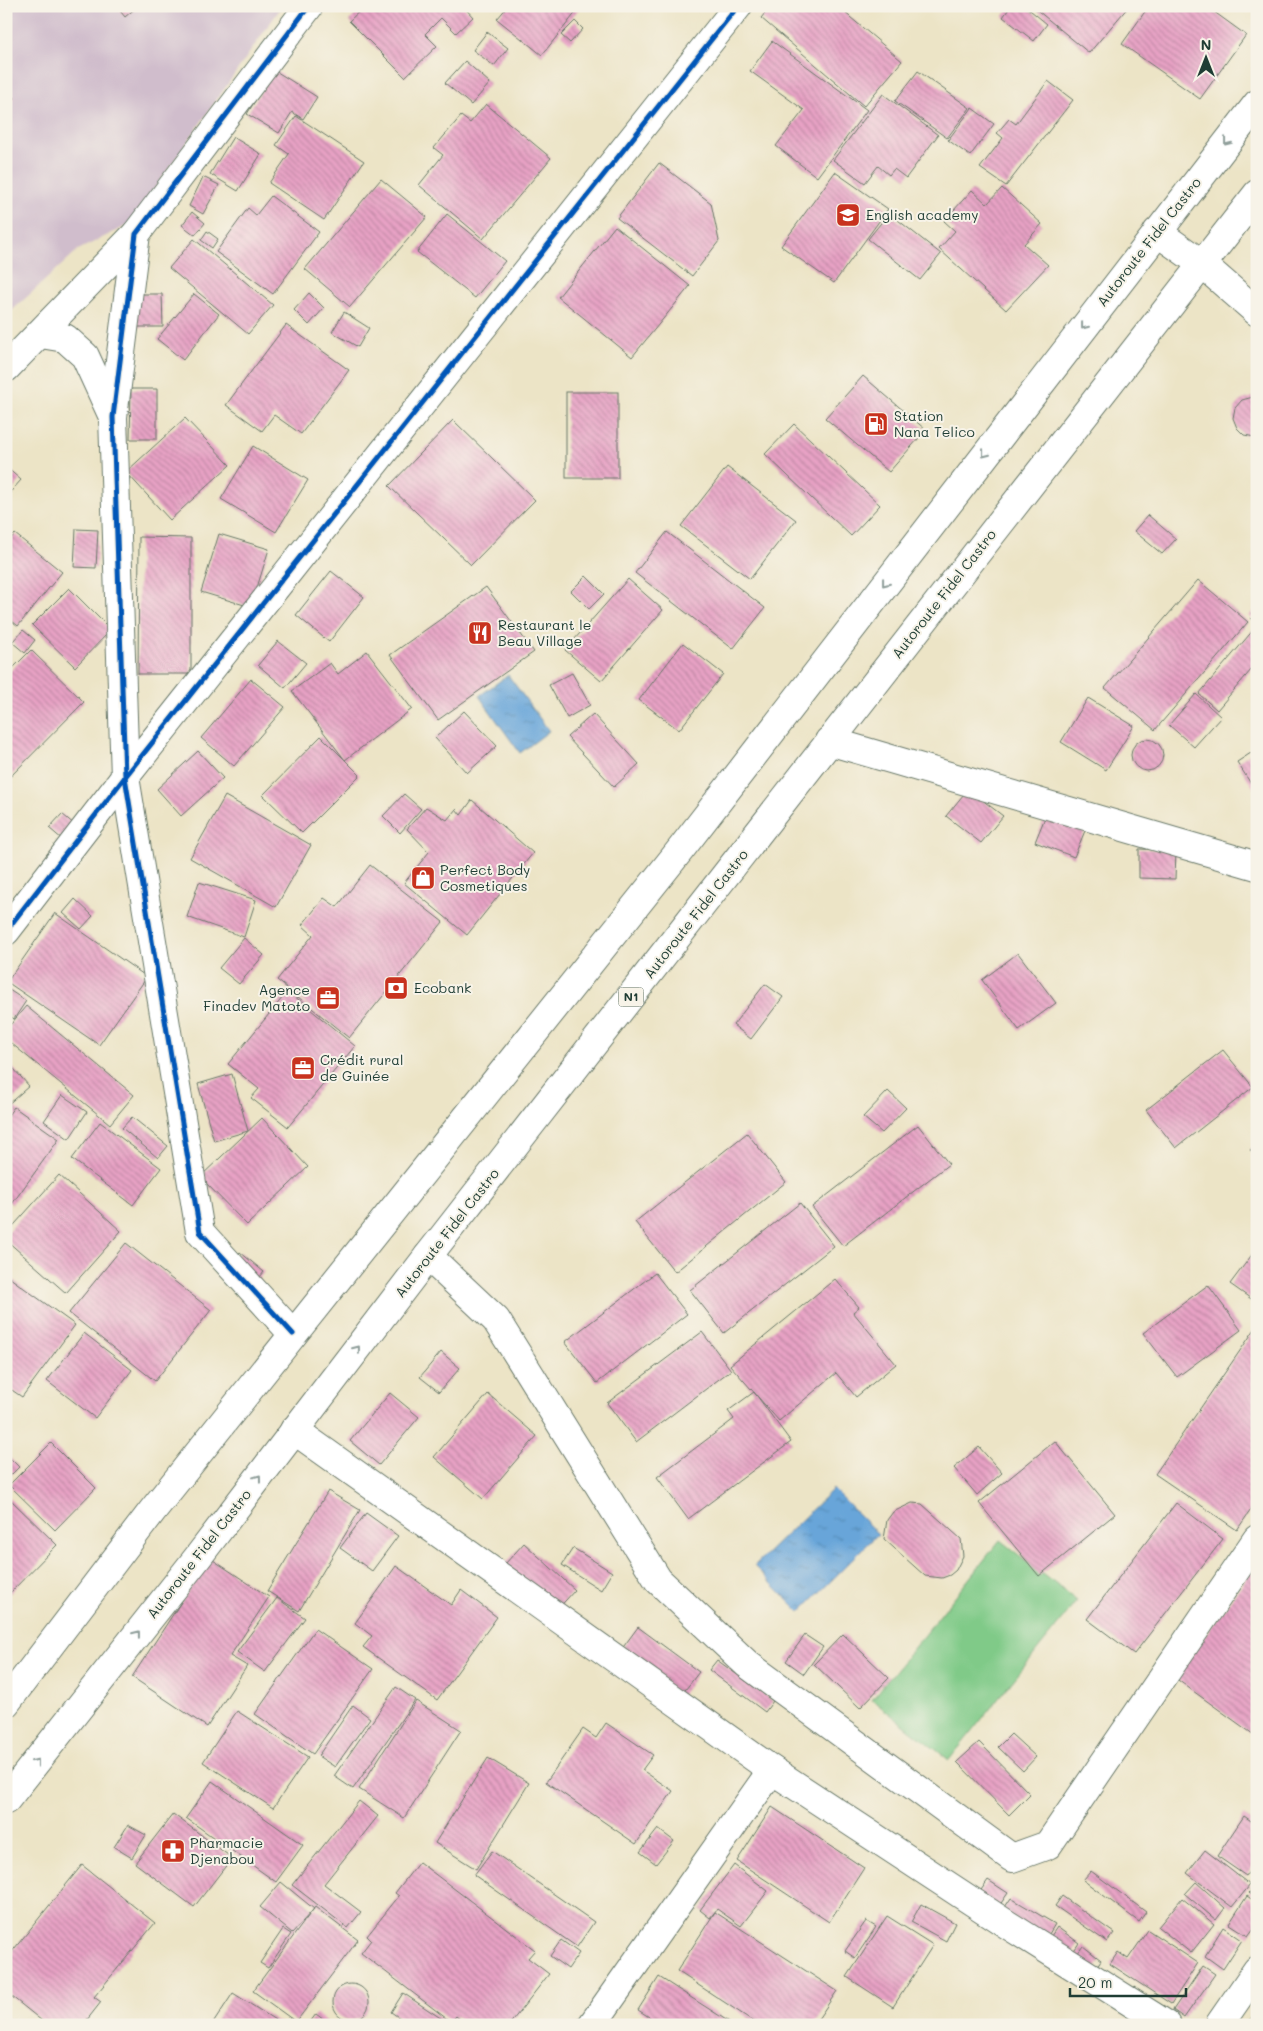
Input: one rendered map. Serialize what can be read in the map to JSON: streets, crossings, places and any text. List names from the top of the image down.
{
  "streets": {
    "main road": ["Autoroute Fidel Castro", "N1"]
  },
  "places": {
    "school or university": ["English academy"],
    "fuel station": ["Station Nana Telico"],
    "restaurant": ["Restaurant le Beau Village"],
    "shop": ["Perfect Body Cosmetiques"],
    "bank": ["Ecobank"],
    "office": ["Agence Finadev Matoto", "Crédit rural de Guinée"],
    "pharmacy": ["Pharmacie Djenabou"]
  },
  "scale_bar": "20 m",
  "north": "top"
}
